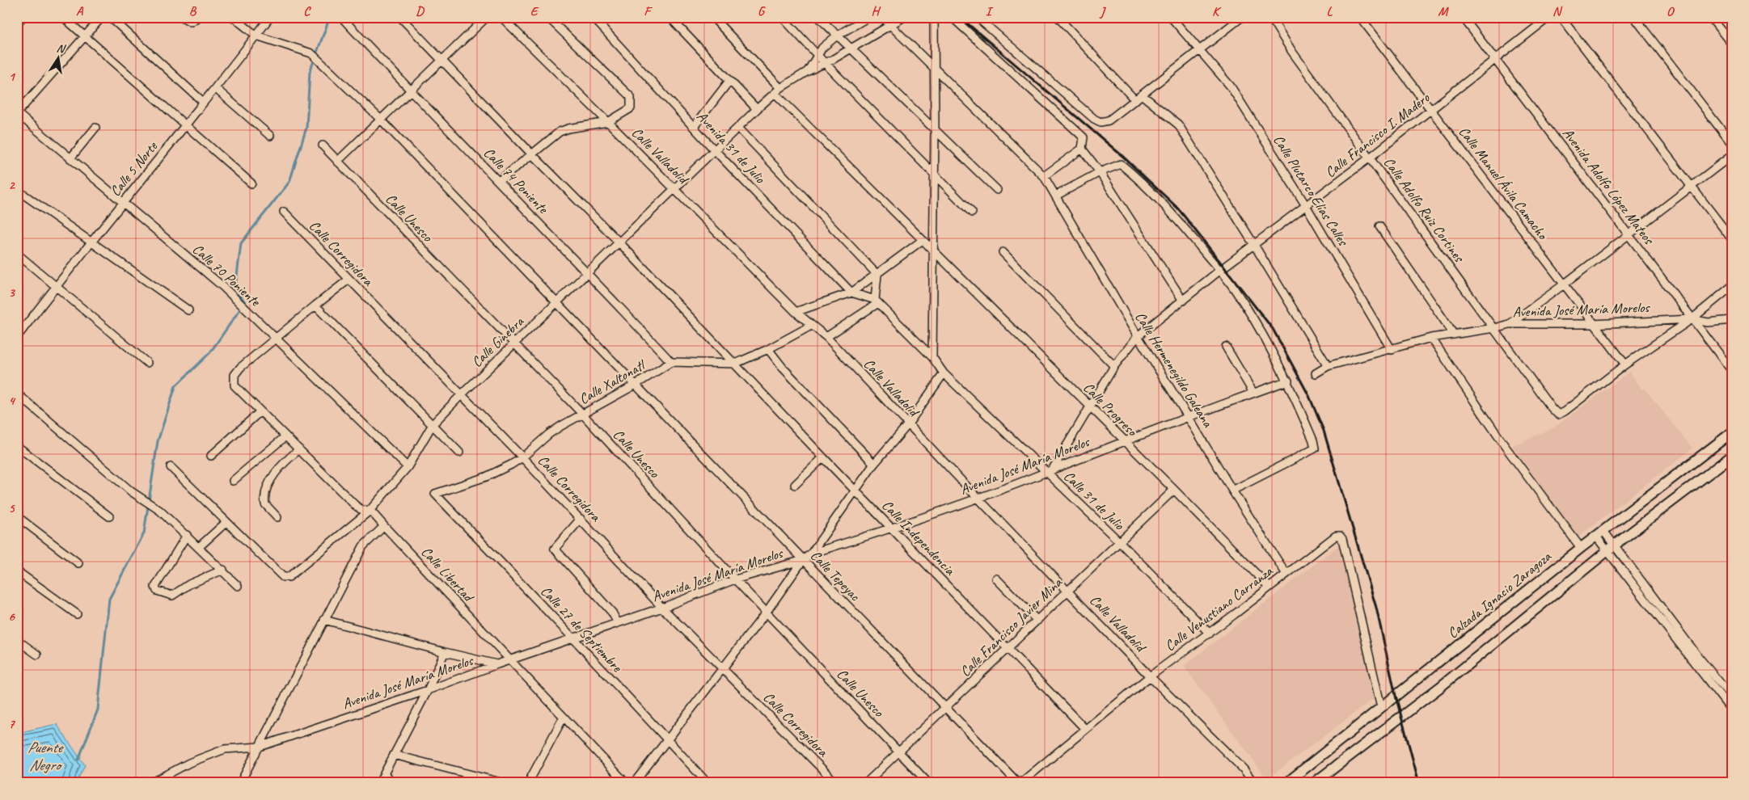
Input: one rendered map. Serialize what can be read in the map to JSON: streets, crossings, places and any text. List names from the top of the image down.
{
  "streets": {
    "main road": ["Calzada Ignacio Zaragoza"],
    "street": [
      "Calle Francisco I. Madero",
      "Avenida 31 de Julio",
      "Calle Valladolid",
      "Calle 5 Norte",
      "Calle 74 Poniente",
      "Calle Manuel Ávila Camacho",
      "Avenida Adolfo López Mateos",
      "Calle Plutarco Elías Calles",
      "Calle Adolfo Ruiz Cortines",
      "Calle Unesco",
      "Calle Corregidora",
      "Calle 70 Poniente",
      "Avenida José María Morelos",
      "Calle Ginebra",
      "Calle Hermenegildo Galeana",
      "Calle Xaltonatl",
      "Calle Progreso",
      "Calle 31 de Julio",
      "Calle Independencia",
      "Calle Libertad",
      "Calle Tepeyac",
      "Calle Venustiano Carranza",
      "Calle Francisco Javier Mina",
      "Calle 27 de Septiembre"
    ]
  },
  "crossings": [
    ["Calle Francisco I. Madero", "Calle Manuel Ávila Camacho"],
    ["Calle Francisco I. Madero", "Avenida Adolfo López Mateos"],
    ["Calle Francisco I. Madero", "Calle Plutarco Elías Calles"],
    ["Calle Francisco I. Madero", "Calle Adolfo Ruiz Cortines"],
    ["Calle Francisco I. Madero", "Avenida José María Morelos"],
    ["Calle Francisco I. Madero", "Calle Hermenegildo Galeana"],
    ["Calle Francisco I. Madero", "Calle Progreso"],
    ["Calle Francisco I. Madero", "Calle 31 de Julio"],
    ["Avenida 31 de Julio", "Calle Ginebra"],
    ["Avenida 31 de Julio", "Calle 31 de Julio"],
    ["Calle Valladolid", "Avenida José María Morelos"],
    ["Calle Valladolid", "Calle Ginebra"],
    ["Calle Valladolid", "Calle Venustiano Carranza"],
    ["Calle Valladolid", "Calle Francisco Javier Mina"],
    ["Calle 5 Norte", "Calle 70 Poniente"],
    ["Calle 74 Poniente", "Calle Ginebra"],
    ["Calle 74 Poniente", "Calle Xaltonatl"],
    ["Calle Manuel Ávila Camacho", "Calle Adolfo Ruiz Cortines"],
    ["Calle Manuel Ávila Camacho", "Avenida José María Morelos"],
    ["Avenida Adolfo López Mateos", "Avenida José María Morelos"],
    ["Calle Plutarco Elías Calles", "Avenida José María Morelos"],
    ["Calle Adolfo Ruiz Cortines", "Avenida José María Morelos"],
    ["Calle Unesco", "Avenida José María Morelos"],
    ["Calle Unesco", "Calle Ginebra"],
    ["Calle Unesco", "Calle Xaltonatl"],
    ["Calle Unesco", "Calle Francisco Javier Mina"],
    ["Calle Corregidora", "Avenida José María Morelos"],
    ["Calle Corregidora", "Calle Ginebra"],
    ["Calle Corregidora", "Calle Xaltonatl"],
    ["Calle 70 Poniente", "Calle Ginebra"],
    ["Calle 70 Poniente", "Calle Libertad"],
    ["Avenida José María Morelos", "Calle Hermenegildo Galeana"],
    ["Avenida José María Morelos", "Calle Progreso"],
    ["Avenida José María Morelos", "Calle 31 de Julio"],
    ["Avenida José María Morelos", "Calle Independencia"],
    ["Avenida José María Morelos", "Calle Libertad"],
    ["Avenida José María Morelos", "Calle Tepeyac"],
    ["Avenida José María Morelos", "Calle 27 de Septiembre"],
    ["Calle Ginebra", "Calle Hermenegildo Galeana"],
    ["Calle Ginebra", "Calle Progreso"],
    ["Calle Ginebra", "Calle Independencia"],
    ["Calle Ginebra", "Calle Libertad"],
    ["Calle Ginebra", "Calle Tepeyac"],
    ["Calle Hermenegildo Galeana", "Calle Venustiano Carranza"],
    ["Calle Xaltonatl", "Calle Tepeyac"],
    ["Calle Xaltonatl", "Calle 27 de Septiembre"],
    ["Calle Progreso", "Calle Venustiano Carranza"],
    ["Calle Progreso", "Calle Francisco Javier Mina"],
    ["Calle 31 de Julio", "Calle Venustiano Carranza"],
    ["Calle 31 de Julio", "Calle Francisco Javier Mina"],
    ["Calle Independencia", "Calle Venustiano Carranza"],
    ["Calle Independencia", "Calle Francisco Javier Mina"],
    ["Calle Tepeyac", "Calle Venustiano Carranza"],
    ["Calle Tepeyac", "Calle Francisco Javier Mina"],
    ["Calzada Ignacio Zaragoza", "Calle Venustiano Carranza"]
  ],
  "water": ["Puente Negro"],
  "north": "top",
  "grid": {
    "columns": [
      "A",
      "B",
      "C",
      "D",
      "E",
      "F",
      "G",
      "H",
      "I",
      "J",
      "K",
      "L",
      "M",
      "N",
      "O"
    ],
    "rows": [
      "1",
      "2",
      "3",
      "4",
      "5",
      "6",
      "7"
    ]
  }
}
